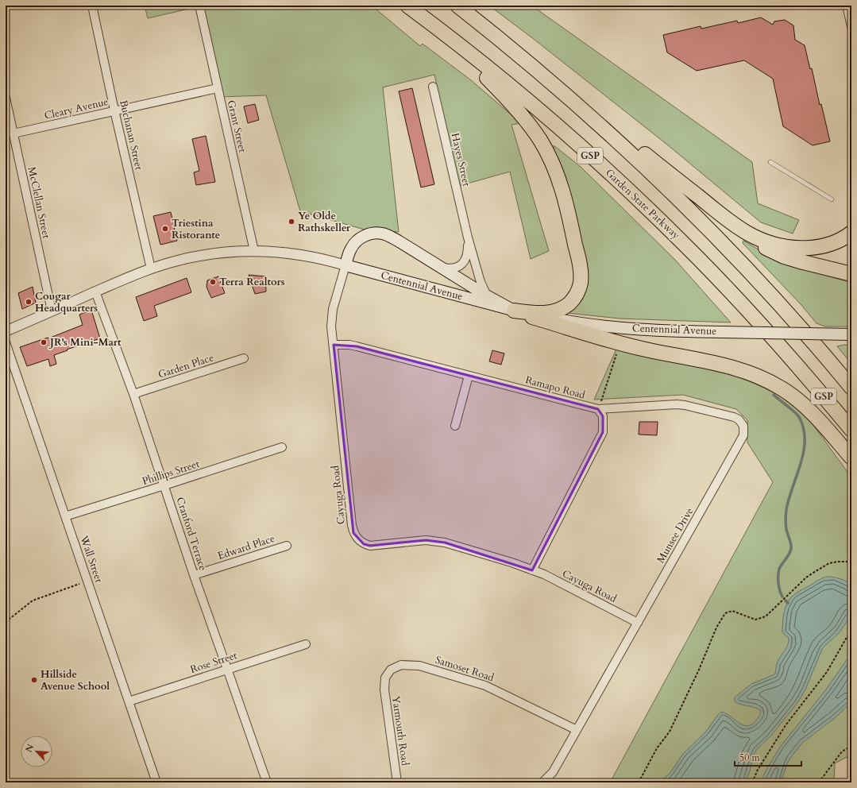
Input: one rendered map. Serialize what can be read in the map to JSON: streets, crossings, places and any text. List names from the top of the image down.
{
  "streets": {
    "highway": ["GSP", "Garden State Parkway"],
    "main road": ["Centennial Avenue"],
    "street": [
      "Cleary Avenue",
      "Grant Street",
      "Buchanan Street",
      "Hayes Street",
      "McClellan Street",
      "Garden Place",
      "Ramapo Road",
      "Phillips Street",
      "Cayuga Road",
      "Cranford Terrace",
      "Munsee Drive",
      "Edward Place",
      "Wall Street",
      "Rose Street",
      "Samoset Road",
      "Yarmouth Road"
    ]
  },
  "crossings": [
    ["Cleary Avenue", "Grant Street"],
    ["Cleary Avenue", "Buchanan Street"],
    ["Cleary Avenue", "McClellan Street"],
    ["Grant Street", "Centennial Avenue"],
    ["Buchanan Street", "Centennial Avenue"],
    ["McClellan Street", "Centennial Avenue"],
    ["Centennial Avenue", "Cayuga Road"],
    ["Centennial Avenue", "Cranford Terrace"],
    ["Garden Place", "Cranford Terrace"],
    ["Ramapo Road", "Cayuga Road"],
    ["Ramapo Road", "Munsee Drive"],
    ["Phillips Street", "Cranford Terrace"],
    ["Phillips Street", "Wall Street"],
    ["Cayuga Road", "Munsee Drive"],
    ["Cranford Terrace", "Edward Place"],
    ["Cranford Terrace", "Rose Street"],
    ["Munsee Drive", "Samoset Road"],
    ["Wall Street", "Rose Street"],
    ["Samoset Road", "Yarmouth Road"]
  ],
  "places": [
    "Ye Olde Rathskeller",
    "Triestina Ristorante",
    "Terra Realtors",
    "Cougar Headquarters",
    "JR's Mini-Mart",
    "Hillside Avenue School"
  ],
  "scale_bar": "50 m",
  "north": "top left"
}
